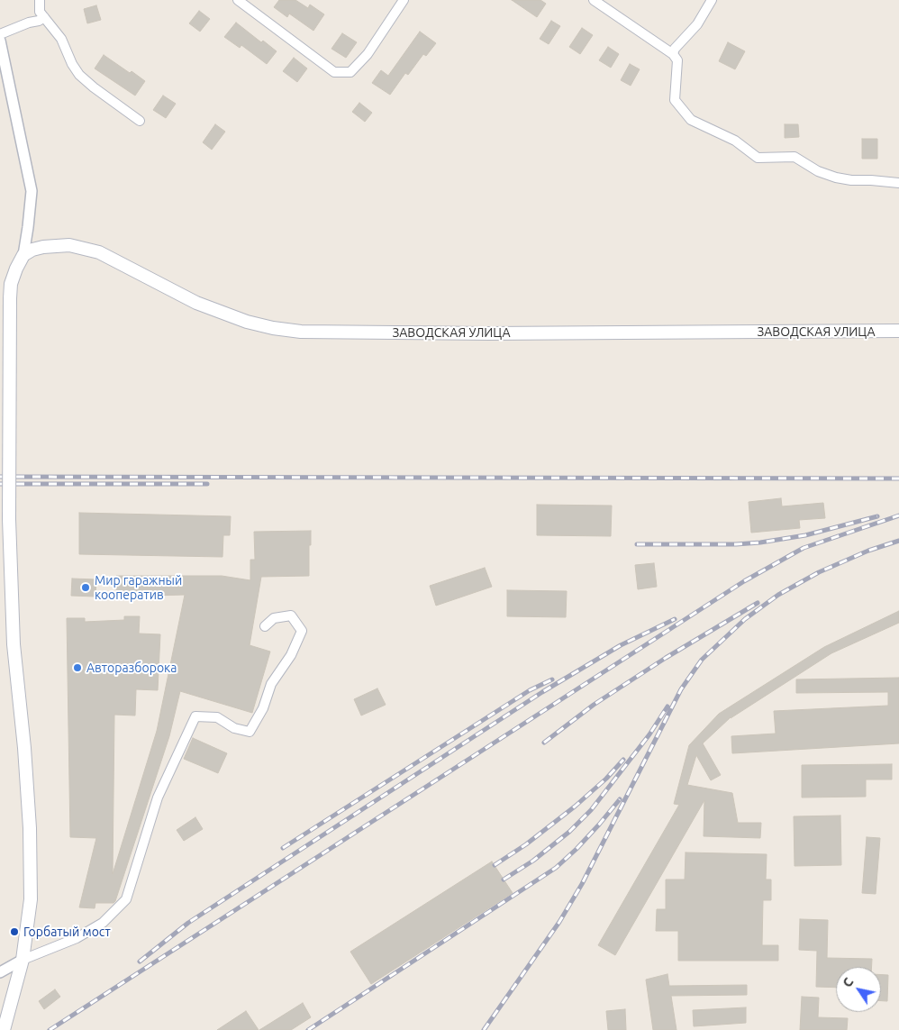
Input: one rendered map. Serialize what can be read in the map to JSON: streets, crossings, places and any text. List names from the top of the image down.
{
  "streets": {
    "main road": ["ЗАВОДСКАЯ УЛИЦА"]
  },
  "places": ["Мир гаражный кооператив", "Авторазборока", "Горбатый мост"],
  "north": "top left"
}
